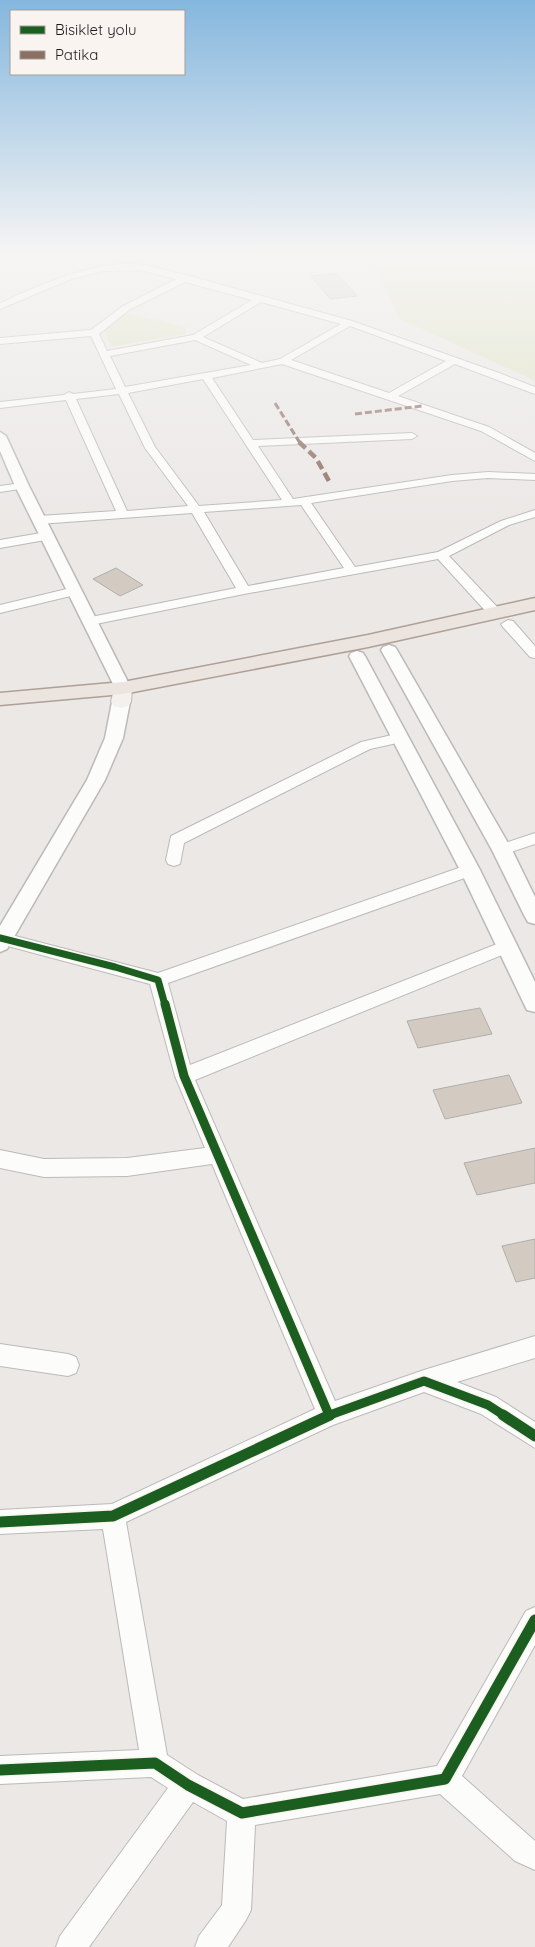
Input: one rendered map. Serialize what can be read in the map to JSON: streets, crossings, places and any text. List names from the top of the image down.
{
  "legend": ["Bisiklet yolu", "Patika"]
}
